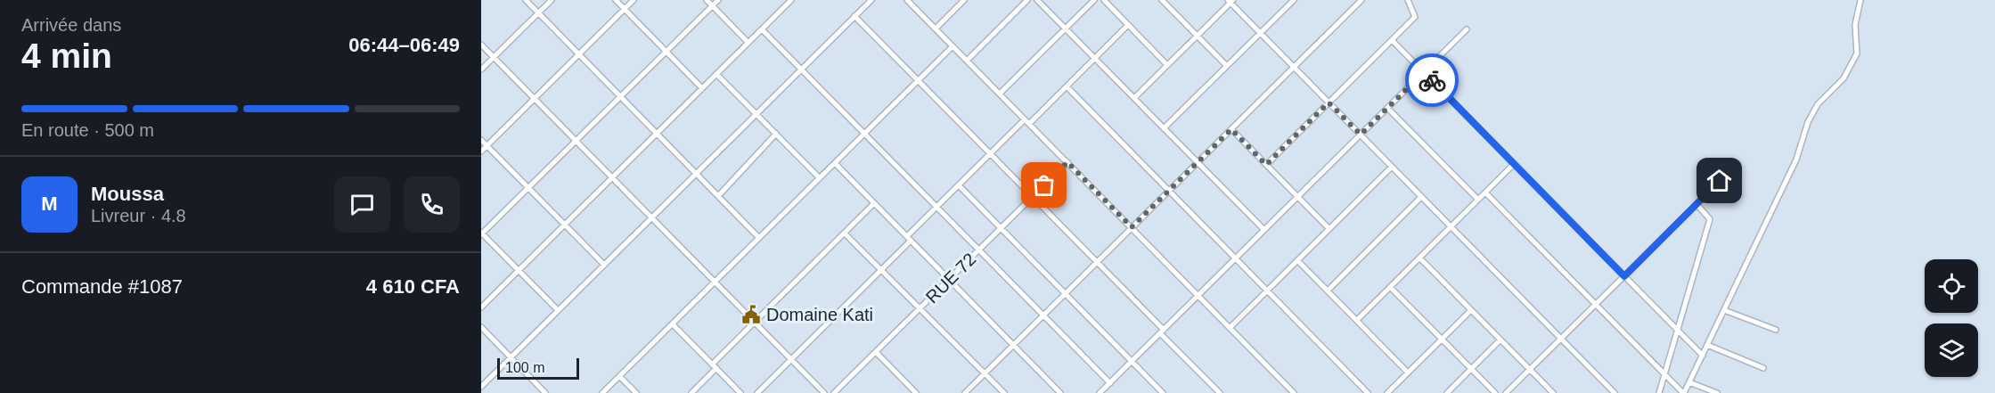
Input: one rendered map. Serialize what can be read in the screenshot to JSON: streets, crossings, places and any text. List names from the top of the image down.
{
  "streets": {
    "street": ["RUE 72"]
  },
  "places": {
    "public building": ["Domaine Kati"]
  },
  "scale_bar": "100 m",
  "page": {
    "heading": ["4 min", "Arrivée dans", "06:44–06:49"],
    "panel": [
      "Moussa",
      "Livreur · 4.8",
      "Commande #1087",
      "4 610 CFA"
    ],
    "bar": "En route · 500 m",
    "round": "M",
    "scale": "100 m"
  }
}
